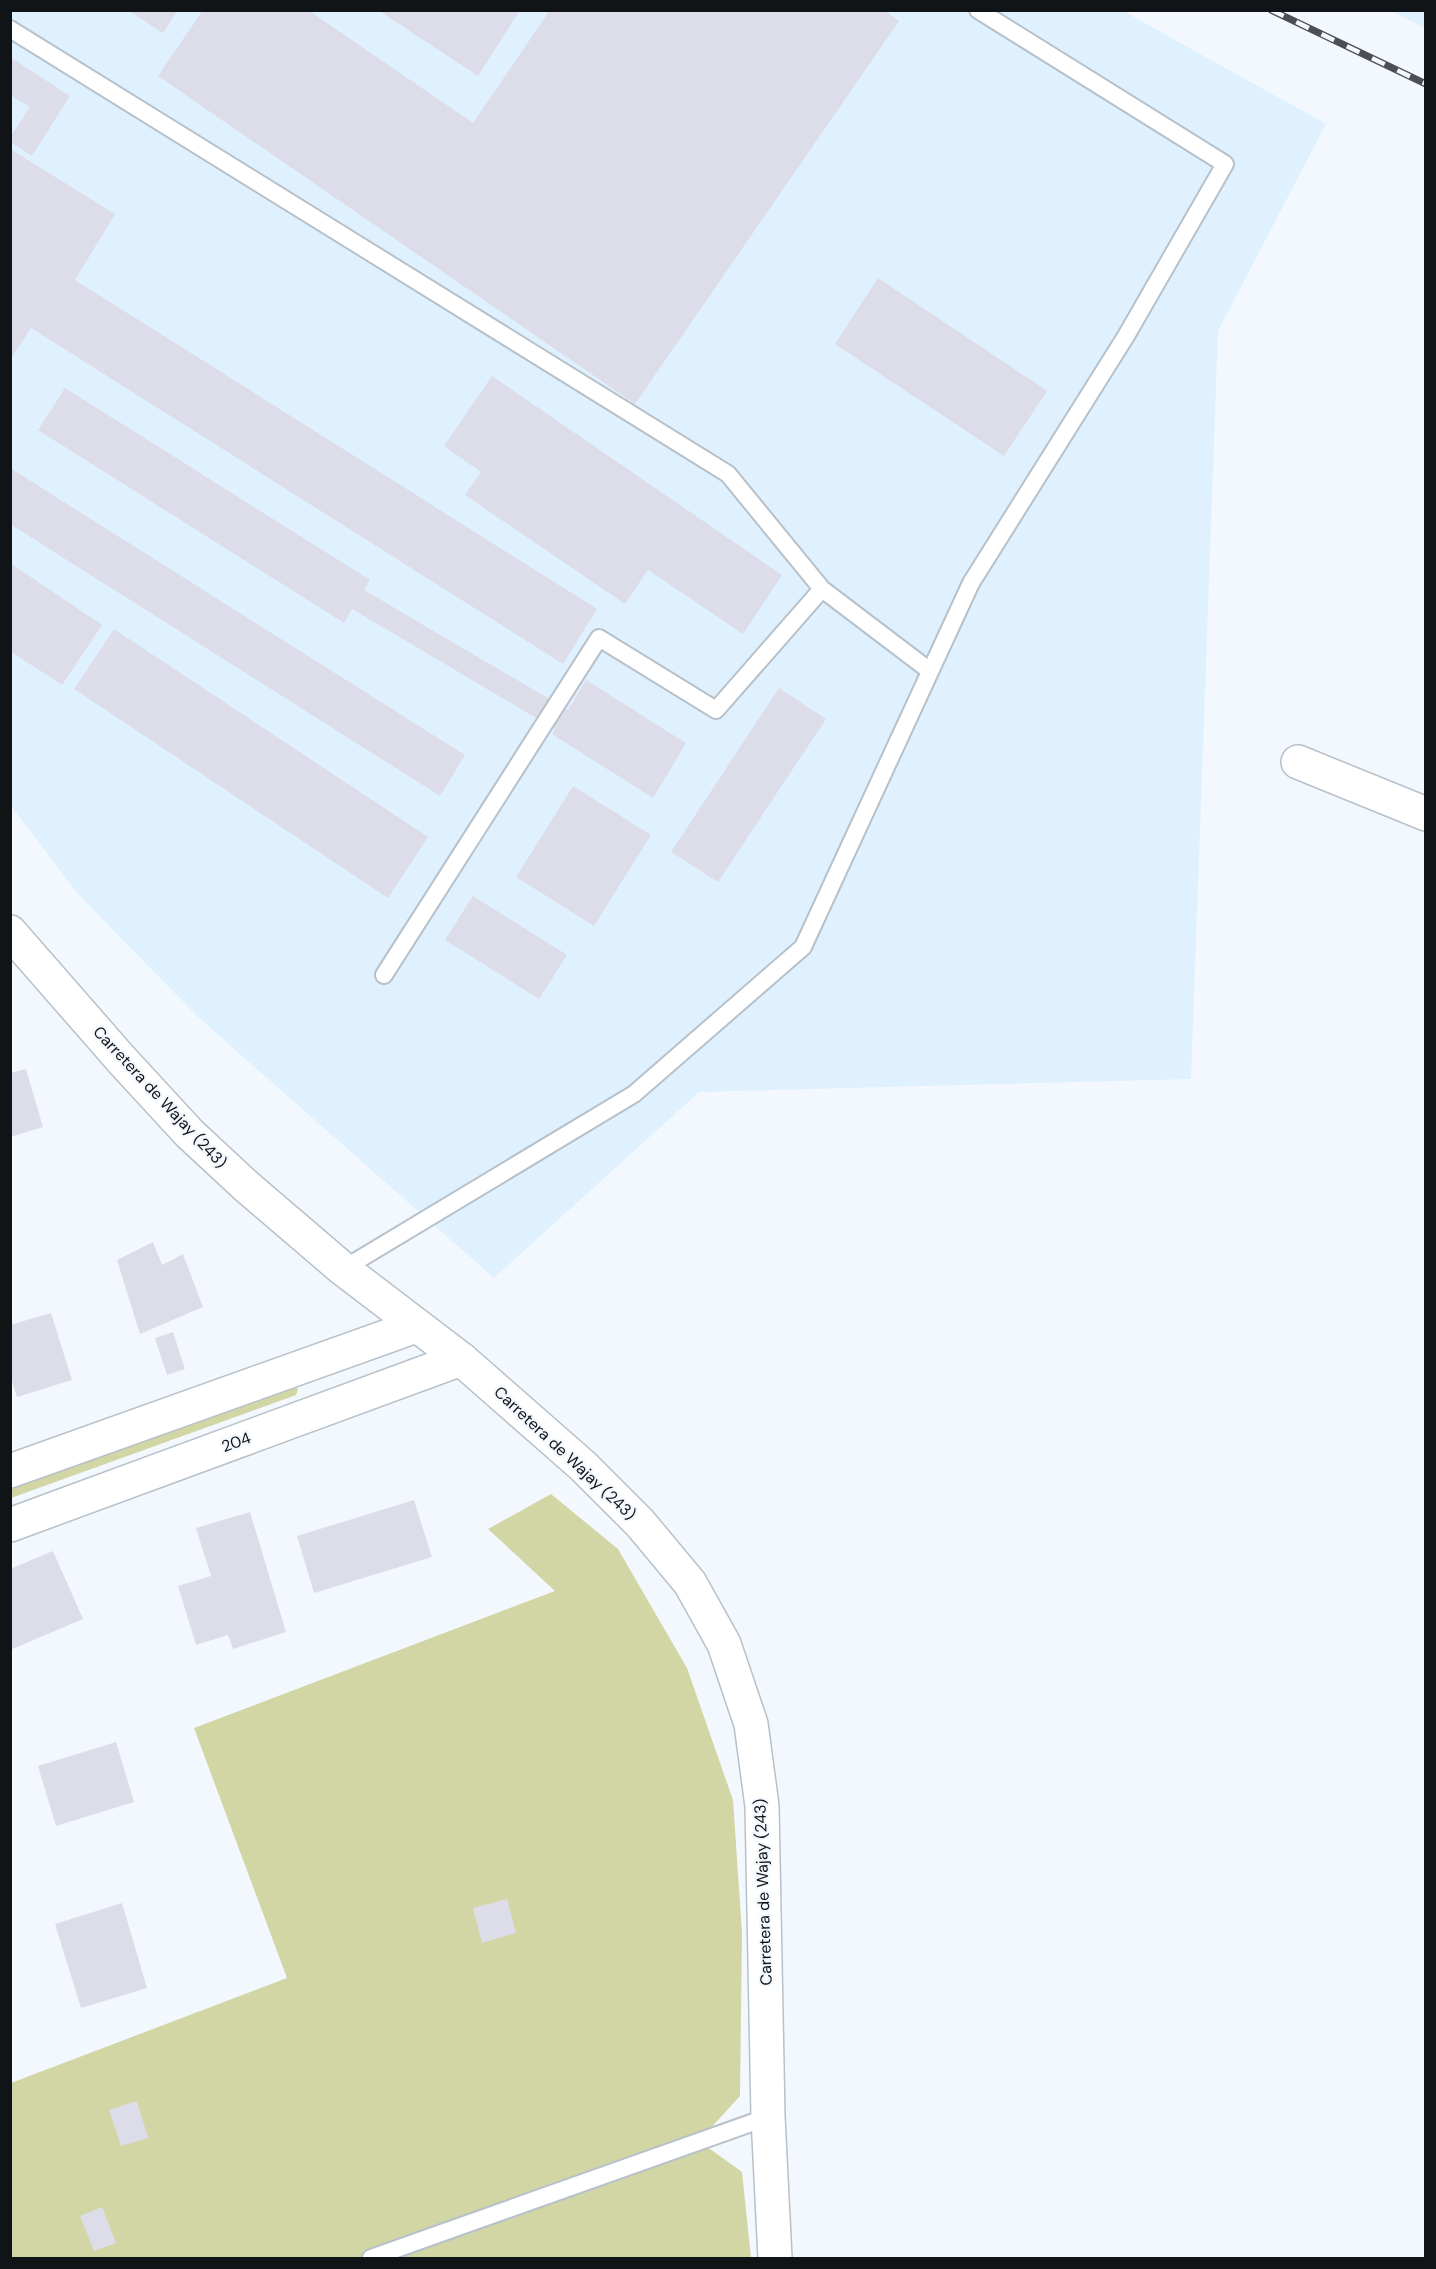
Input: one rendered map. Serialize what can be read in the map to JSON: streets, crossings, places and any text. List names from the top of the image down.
{
  "streets": {
    "main road": ["Carretera de Wajay (243)", "204"]
  },
  "crossings": [
    ["Carretera de Wajay (243)", "204"]
  ]
}
